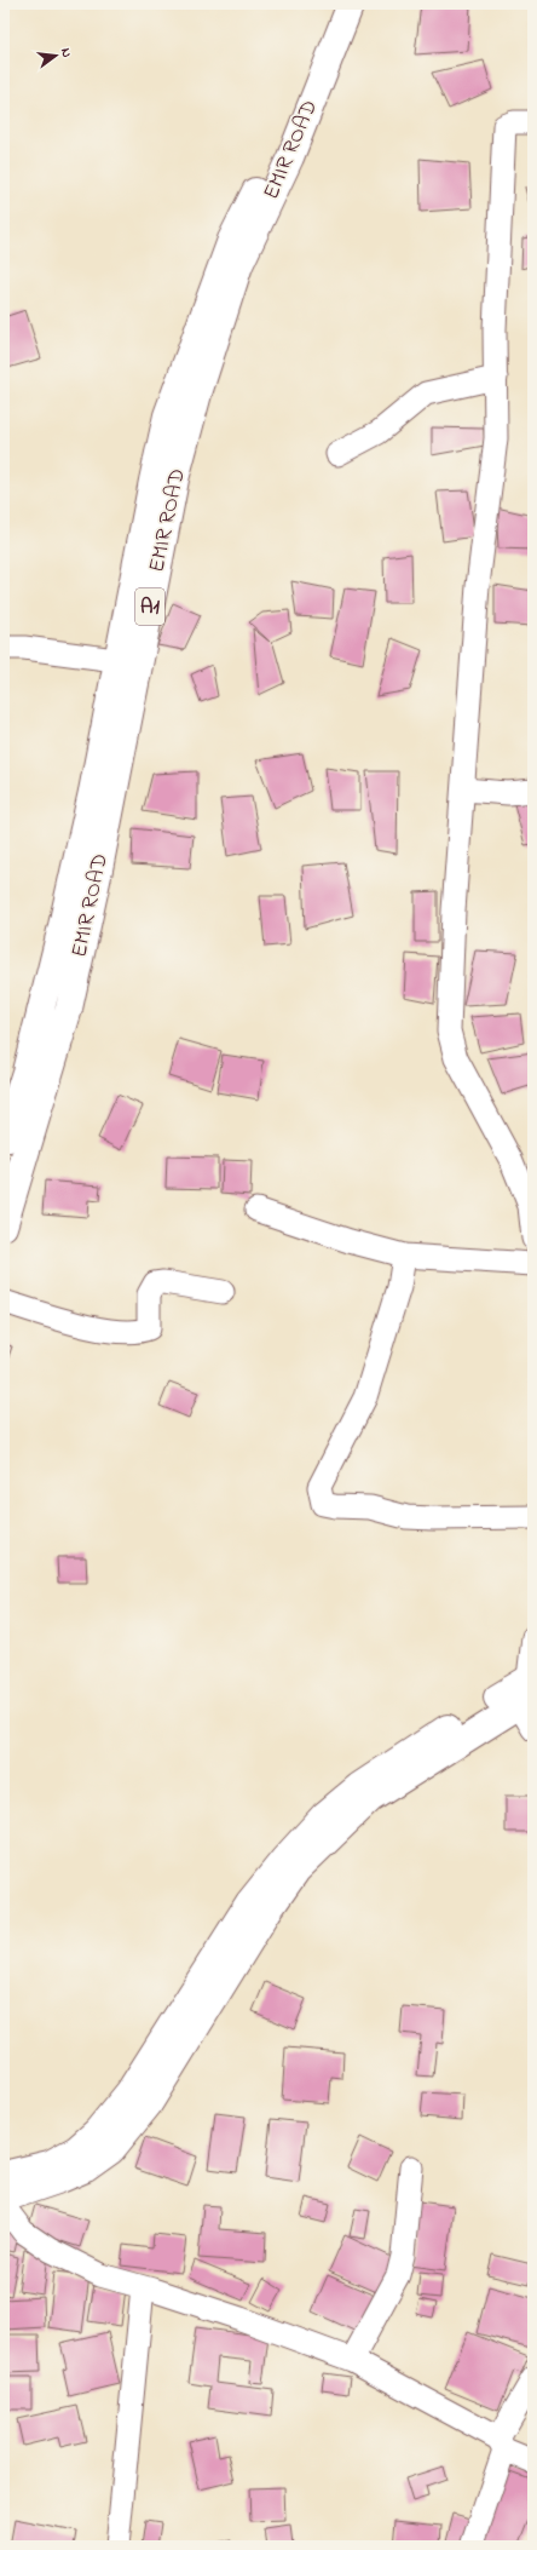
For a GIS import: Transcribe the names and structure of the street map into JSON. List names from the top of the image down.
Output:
{
  "streets": {
    "main road": ["EMIR ROAD", "A1"]
  },
  "north": "right"
}
